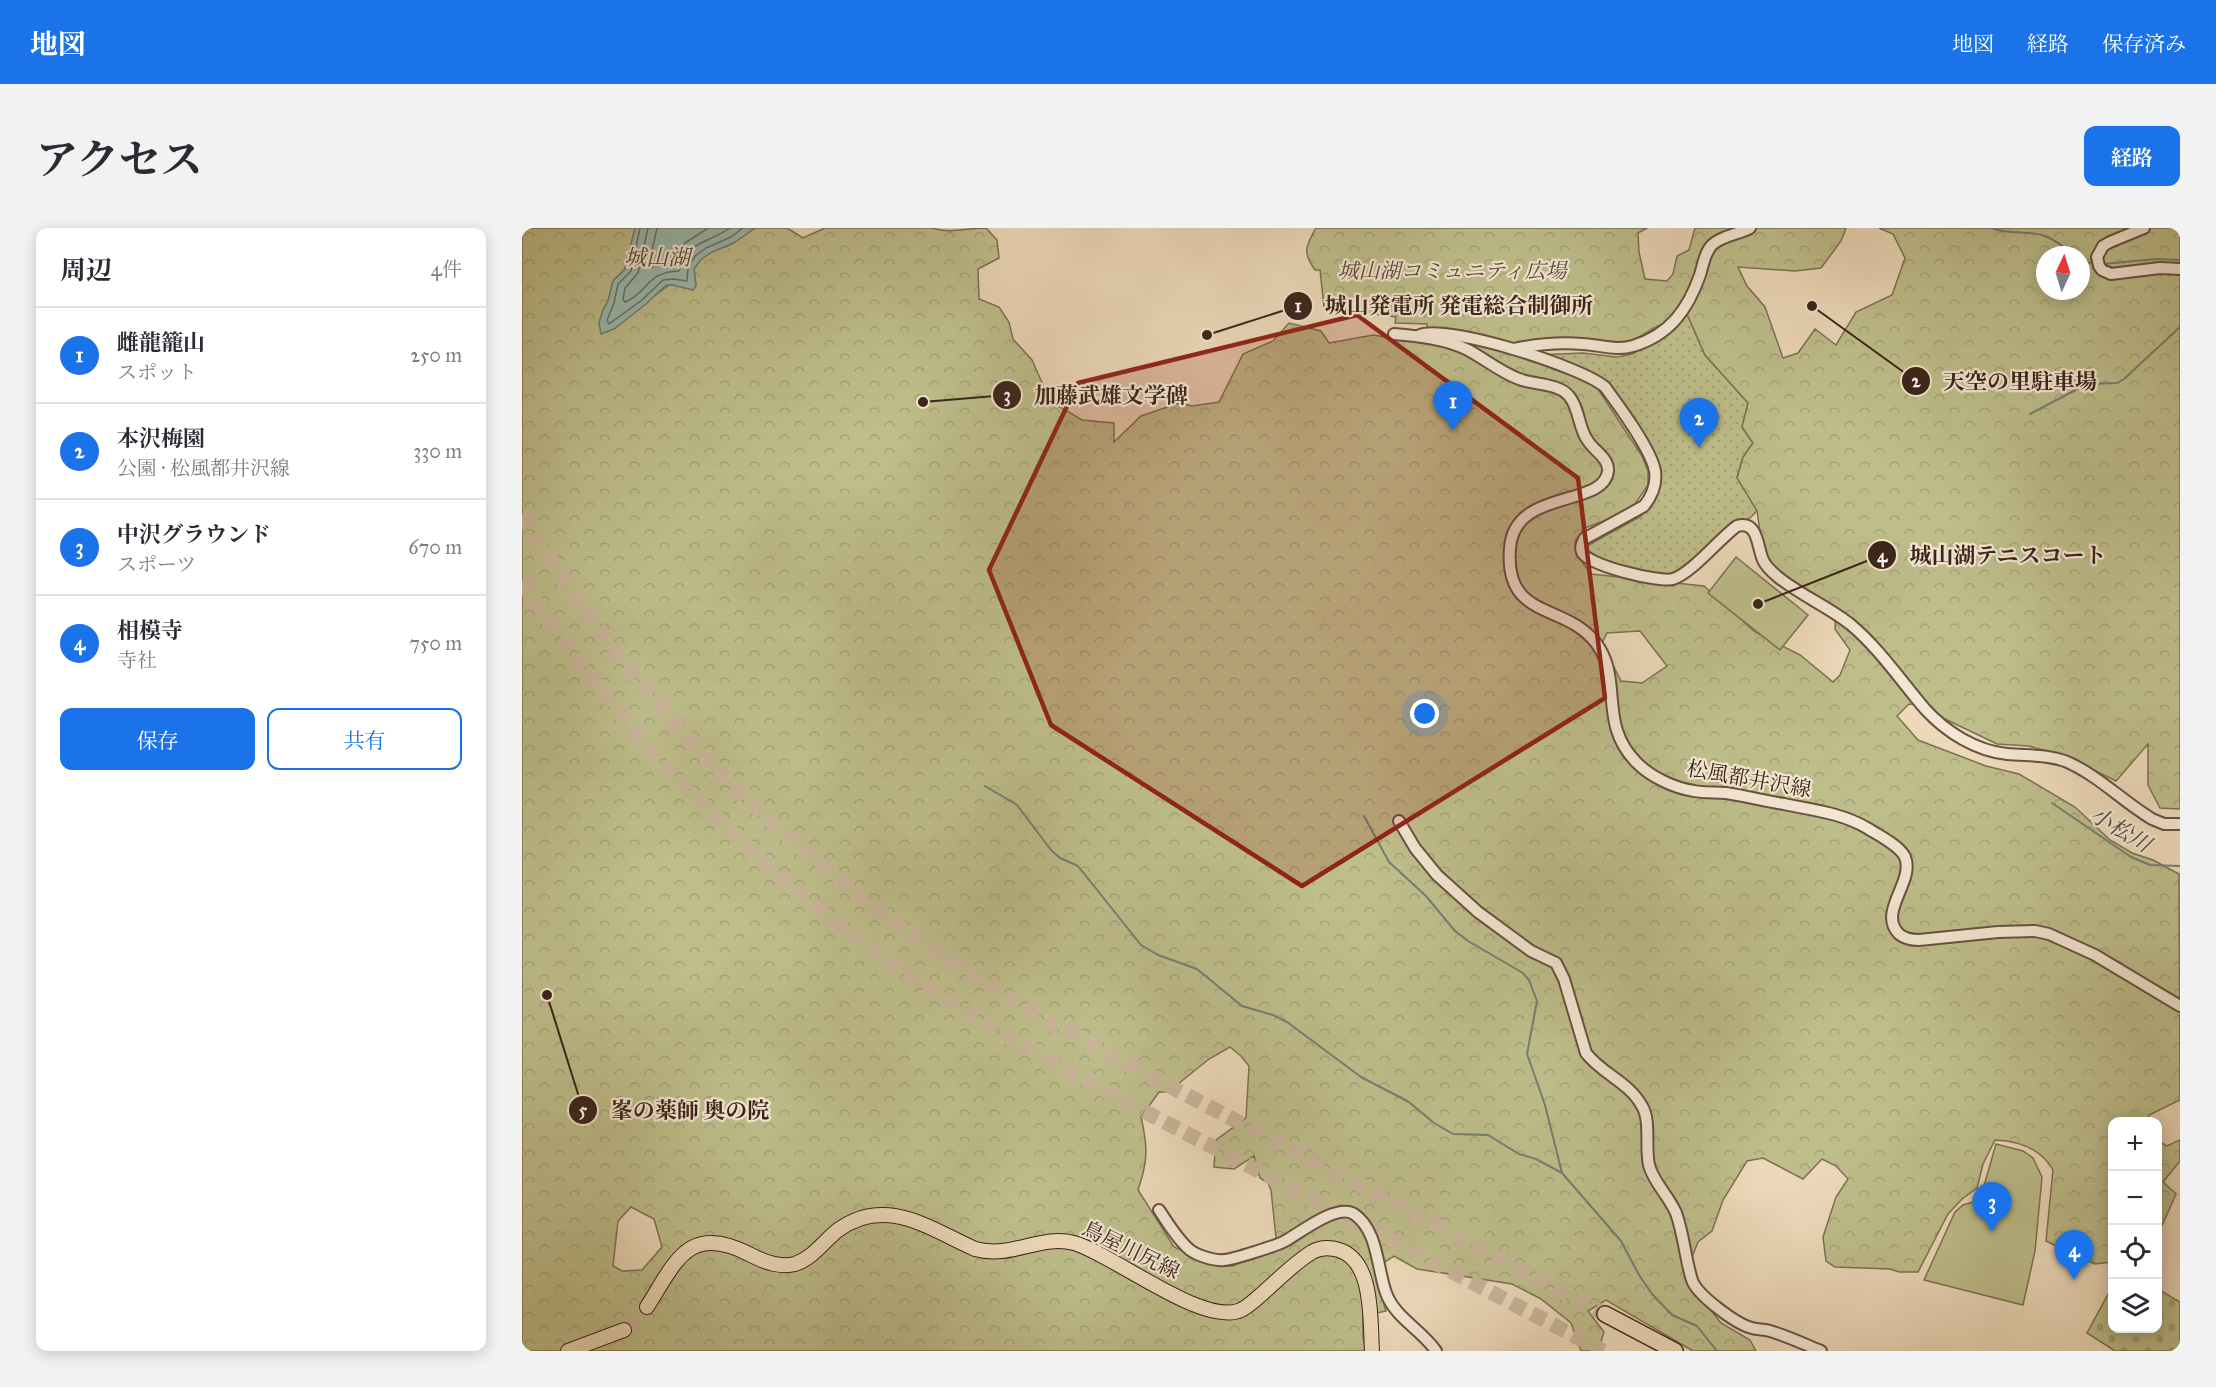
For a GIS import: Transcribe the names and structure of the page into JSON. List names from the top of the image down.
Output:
{
  "streets": {
    "main road": ["鳥屋川尻線"],
    "street": ["松風都井沢線"]
  },
  "water": ["城山湖", "小松川"],
  "parks": ["城山湖コミュニティ広場"],
  "places": [
    "天空の里駐車場",
    "城山発電所 発電総合制御所",
    "加藤武雄文学碑",
    "城山湖テニスコート",
    "峯の薬師 奥の院"
  ],
  "north": "top",
  "page": {
    "header": "地図",
    "nav": ["地図", "経路", "保存済み"],
    "title": "アクセス",
    "buttons": [
      "経路",
      ["保存", "共有"]
    ],
    "heading": ["周辺", "4件"],
    "list": [
      {
        "mark": "1",
        "name": "雌龍籠山",
        "note": "スポット",
        "value": "250 m"
      },
      {
        "mark": "2",
        "name": "本沢梅園",
        "note": "公園 · 松風都井沢線",
        "value": "330 m"
      },
      {
        "mark": "3",
        "name": "中沢グラウンド",
        "note": "スポーツ",
        "value": "670 m"
      },
      {
        "mark": "4",
        "name": "相模寺",
        "note": "寺社",
        "value": "750 m"
      }
    ],
    "pins": [
      "1",
      "2",
      "3",
      "4"
    ],
    "map_buttons": ["+", "−"]
  }
}
